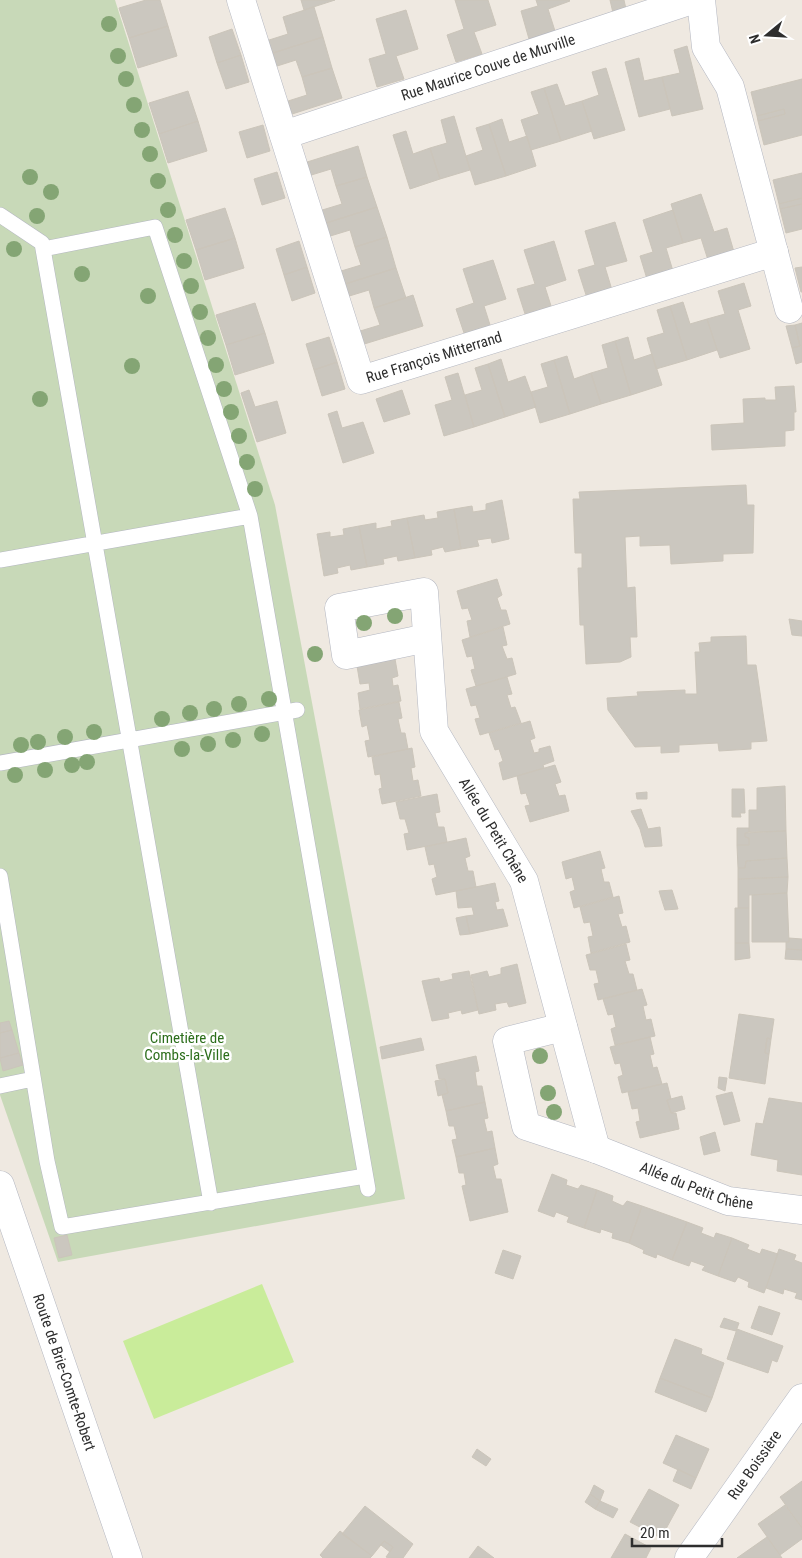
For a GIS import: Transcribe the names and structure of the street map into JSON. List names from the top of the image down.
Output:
{
  "streets": {
    "street": [
      "Rue Maurice Couve de Murville",
      "Rue François Mitterrand",
      "Allée du Petit Chêne",
      "Route de Brie-Comte-Robert",
      "Rue Boissière"
    ]
  },
  "crossings": [
    ["Rue Maurice Couve de Murville", "Rue François Mitterrand"]
  ],
  "parks": ["Cimetière de Combs-la-Ville"],
  "scale_bar": "20 m",
  "north": "left"
}
